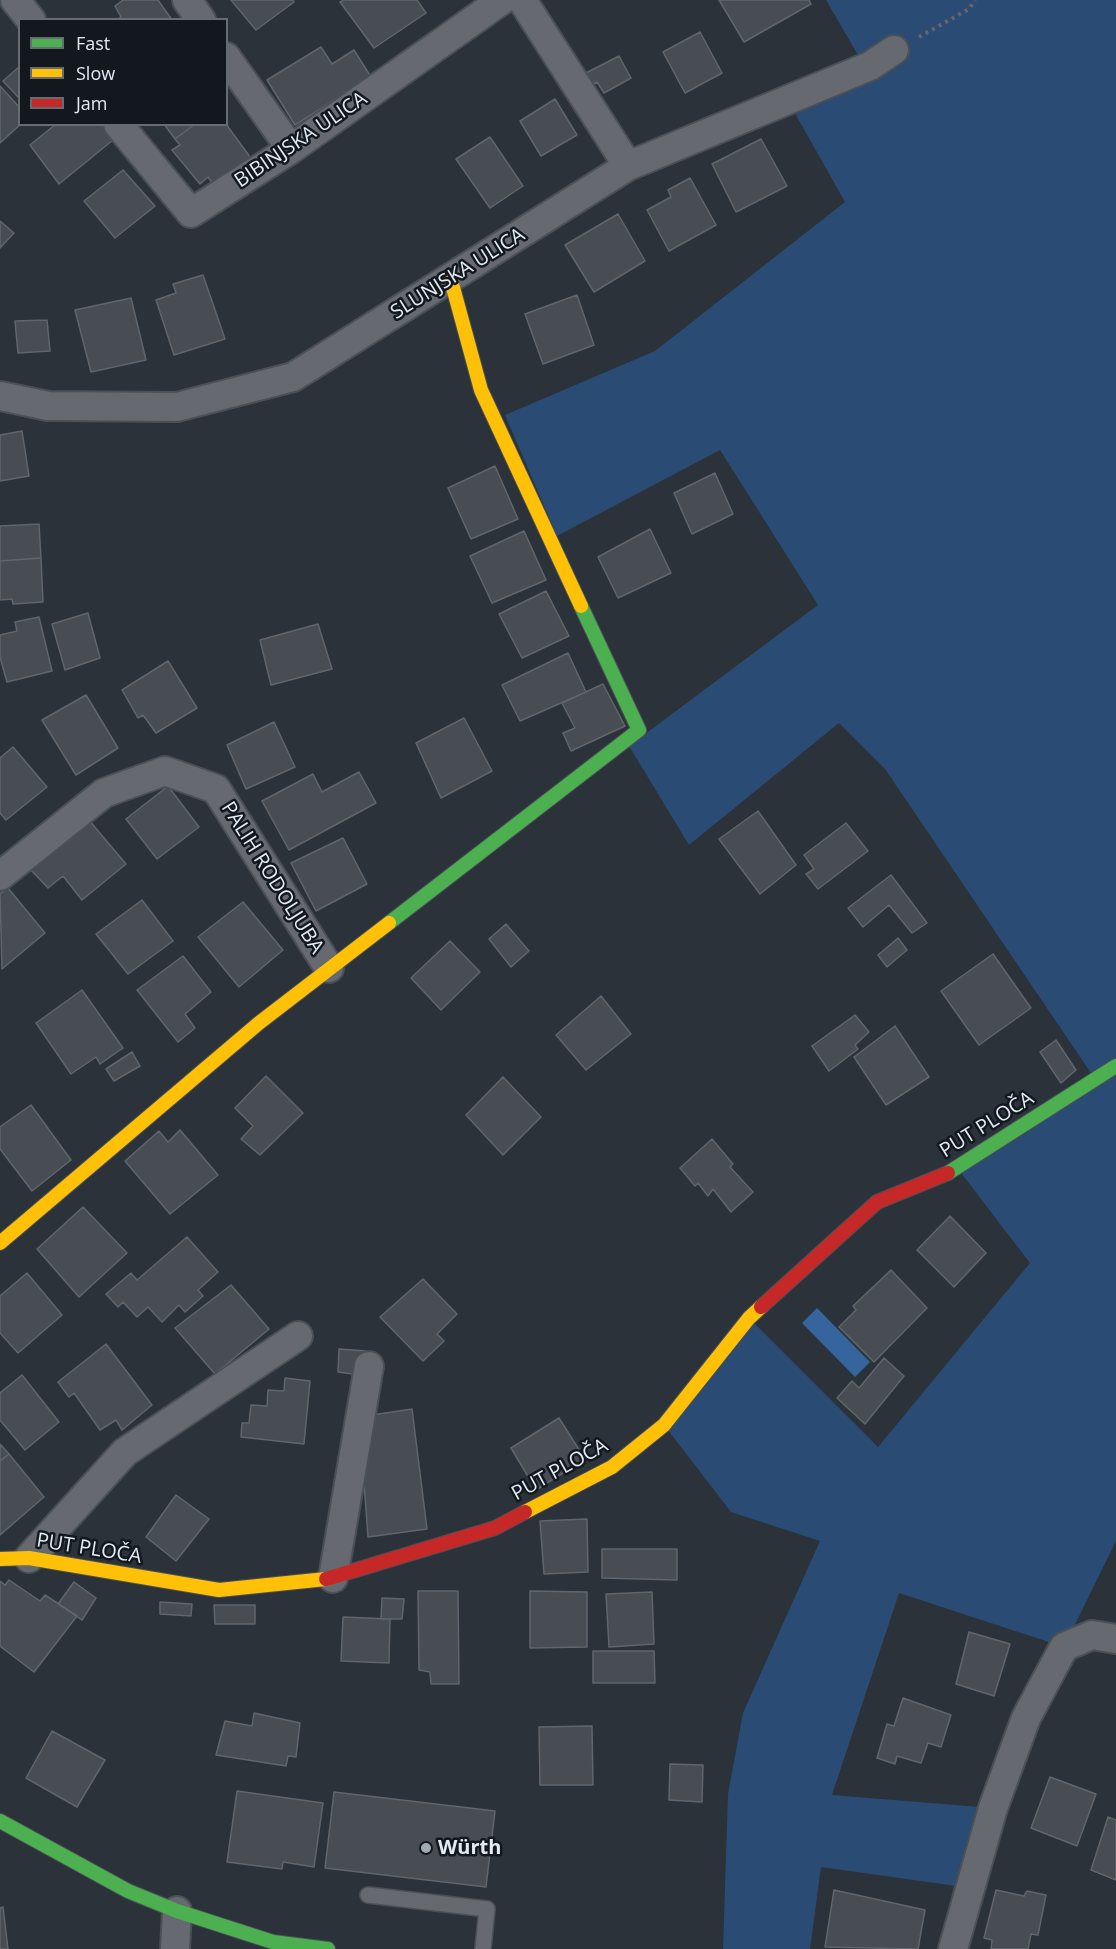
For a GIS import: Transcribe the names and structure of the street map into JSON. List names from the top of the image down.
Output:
{
  "streets": {
    "street": [
      "BIBINJSKA ULICA",
      "SLUNJSKA ULICA",
      "PALIH RODOLJUBA",
      "PUT PLOČA"
    ]
  },
  "places": ["Würth"],
  "legend": ["Fast", "Slow", "Jam"]
}
